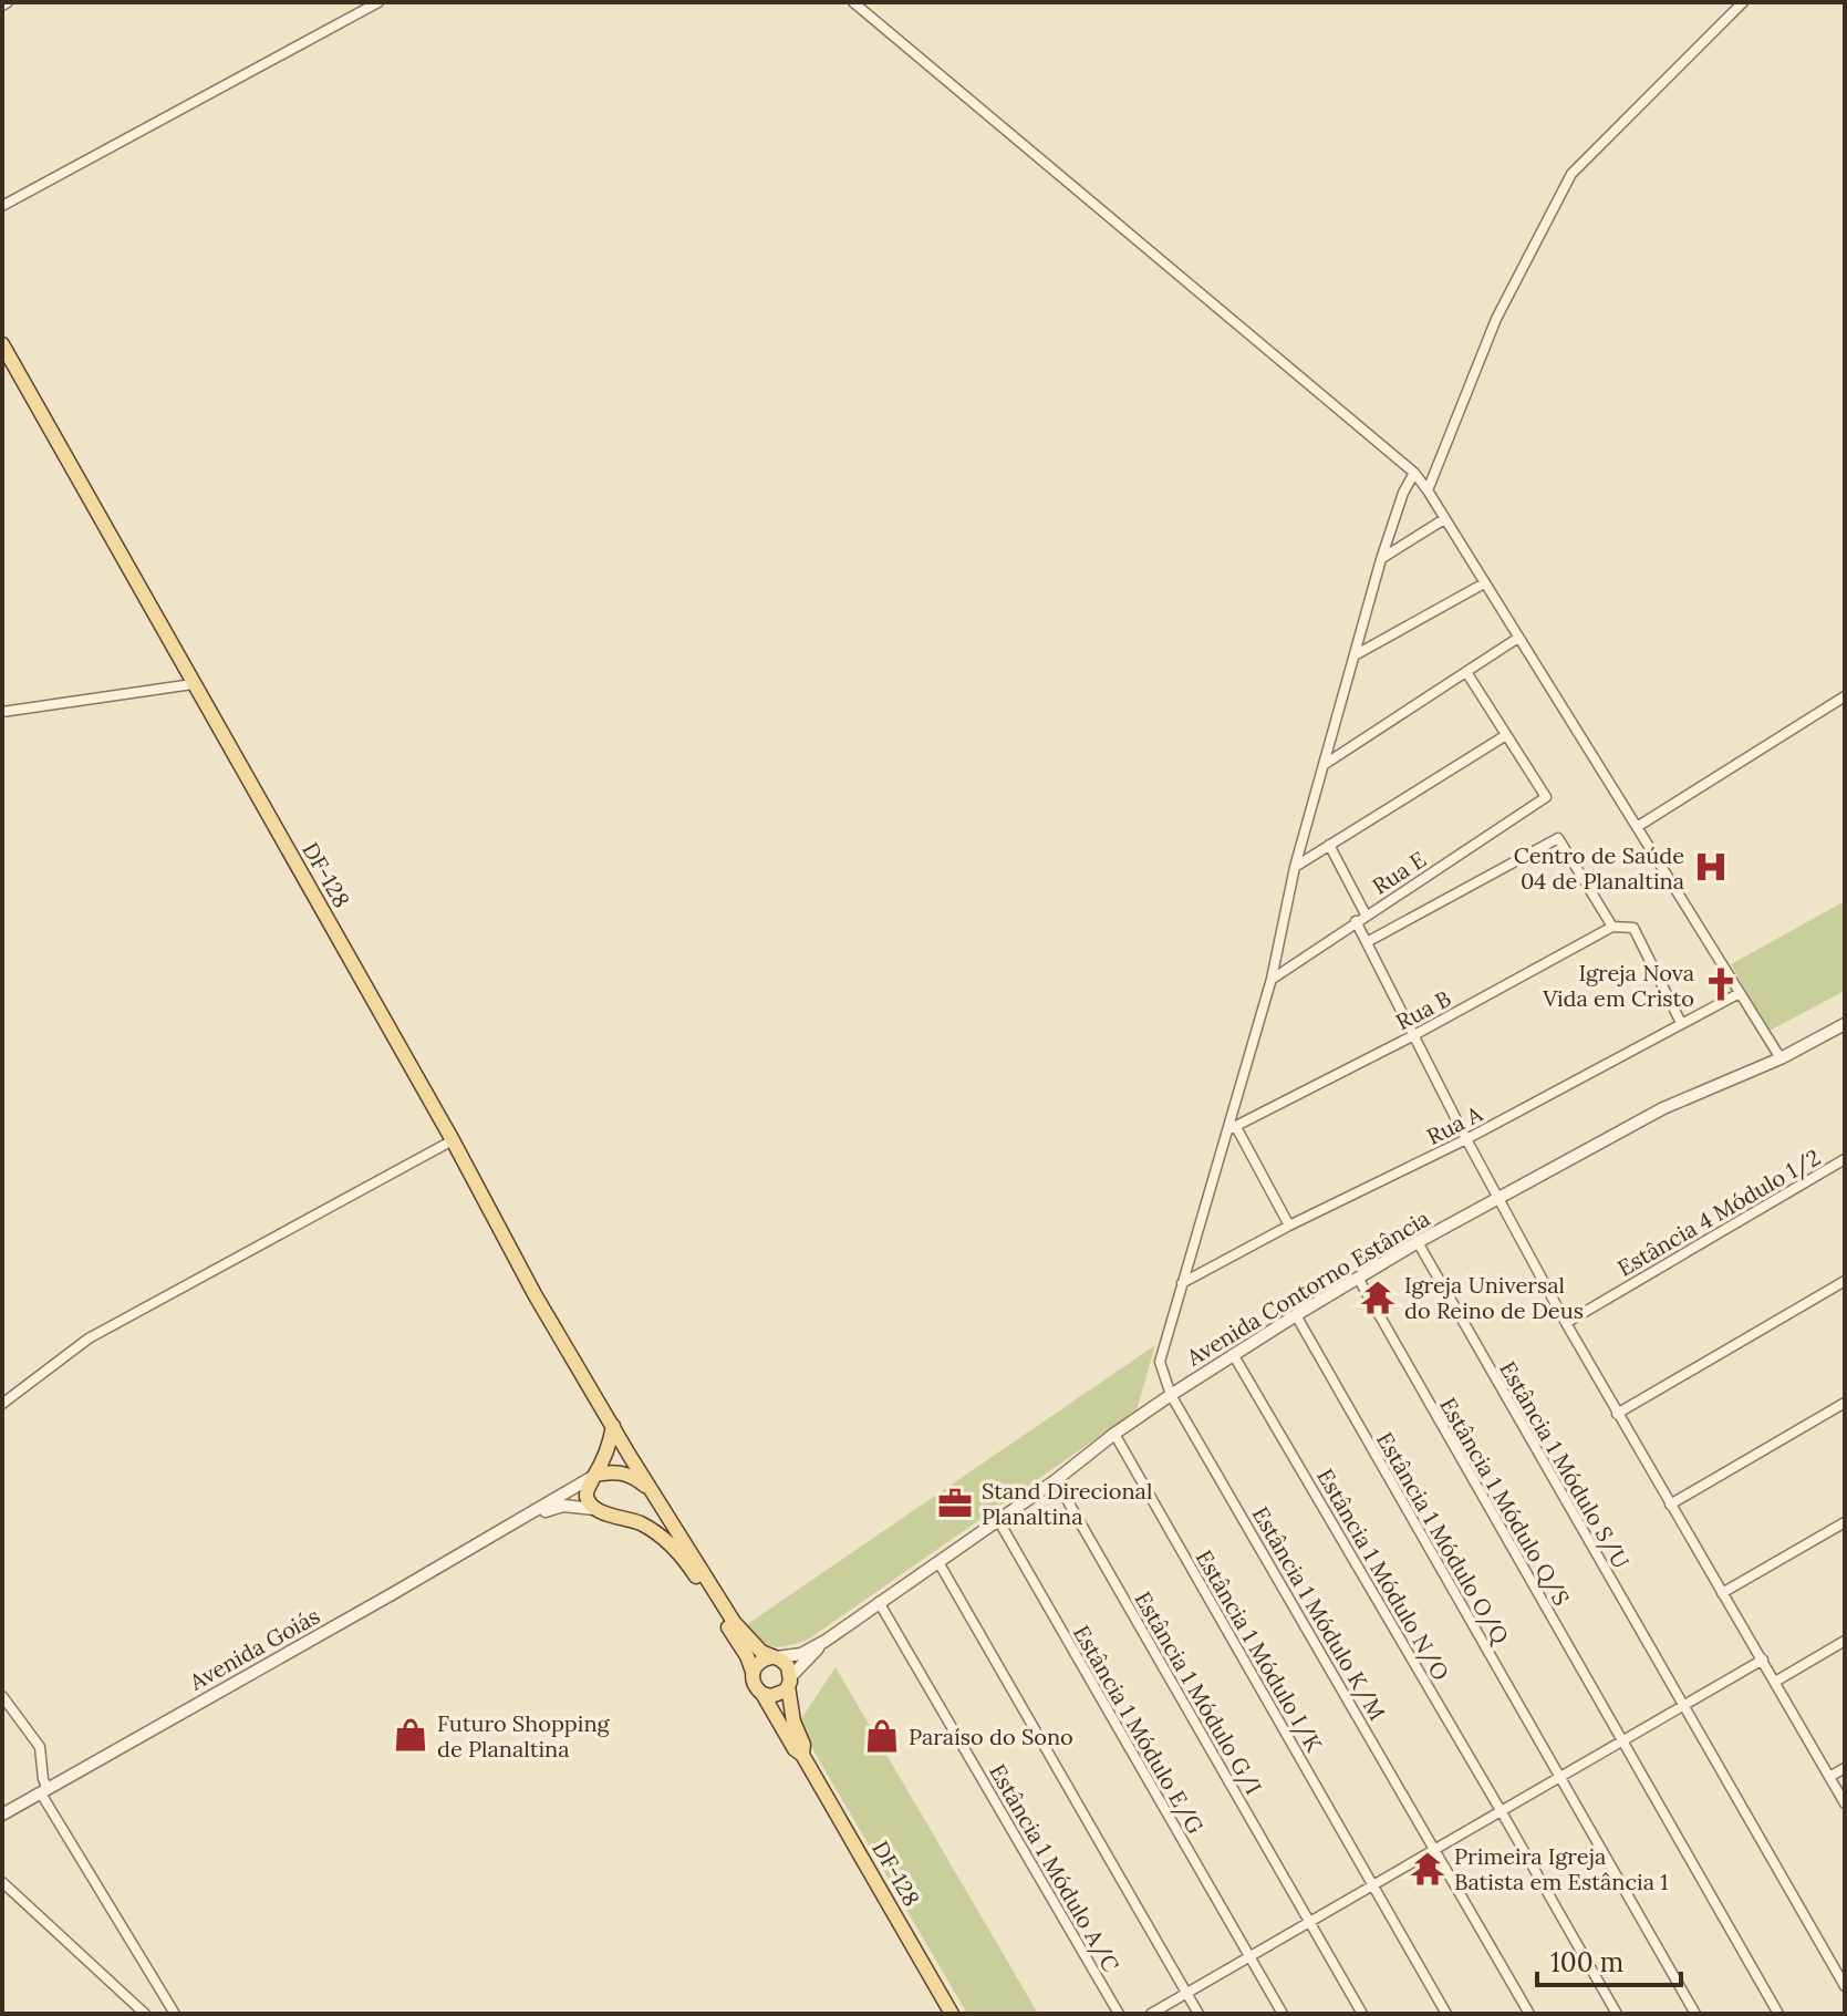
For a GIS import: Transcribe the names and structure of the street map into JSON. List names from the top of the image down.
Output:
{
  "streets": {
    "main road": ["DF-128"],
    "street": [
      "Rua E",
      "Rua B",
      "Rua A",
      "Estância 4 Módulo 1/2",
      "Avenida Contorno Estância",
      "Estância 1 Módulo S/U",
      "Estância 1 Módulo Q/S",
      "Estância 1 Módulo O/Q",
      "Estância 1 Módulo N/O",
      "Estância 1 Módulo K/M",
      "Avenida Goiás",
      "Estância 1 Módulo I/K",
      "Estância 1 Módulo G/I",
      "Estância 1 Módulo E/G",
      "Estância 1 Módulo A/C"
    ]
  },
  "crossings": [
    ["Rua E", "Estância 1 Módulo K/M"],
    ["DF-128", "Avenida Contorno Estância"],
    ["DF-128", "Avenida Goiás"],
    ["Rua B", "Estância 1 Módulo K/M"],
    ["Rua A", "Estância 1 Módulo K/M"],
    ["Avenida Contorno Estância", "Estância 1 Módulo S/U"],
    ["Avenida Contorno Estância", "Estância 1 Módulo Q/S"],
    ["Avenida Contorno Estância", "Estância 1 Módulo O/Q"],
    ["Avenida Contorno Estância", "Estância 1 Módulo N/O"],
    ["Avenida Contorno Estância", "Estância 1 Módulo K/M"],
    ["Avenida Contorno Estância", "Estância 1 Módulo I/K"],
    ["Avenida Contorno Estância", "Estância 1 Módulo G/I"],
    ["Avenida Contorno Estância", "Estância 1 Módulo E/G"],
    ["Avenida Contorno Estância", "Estância 1 Módulo A/C"]
  ],
  "places": {
    "hospital": ["Centro de Saúde 04 de Planaltina"],
    "church": ["Igreja Nova Vida em Cristo"],
    "temple": ["Igreja Universal do Reino de Deus", "Primeira Igreja Batista em Estância 1"],
    "office": ["Stand Direcional Planaltina"],
    "shop": ["Futuro Shopping de Planaltina", "Paraíso do Sono"]
  },
  "scale_bar": "100 m"
}
